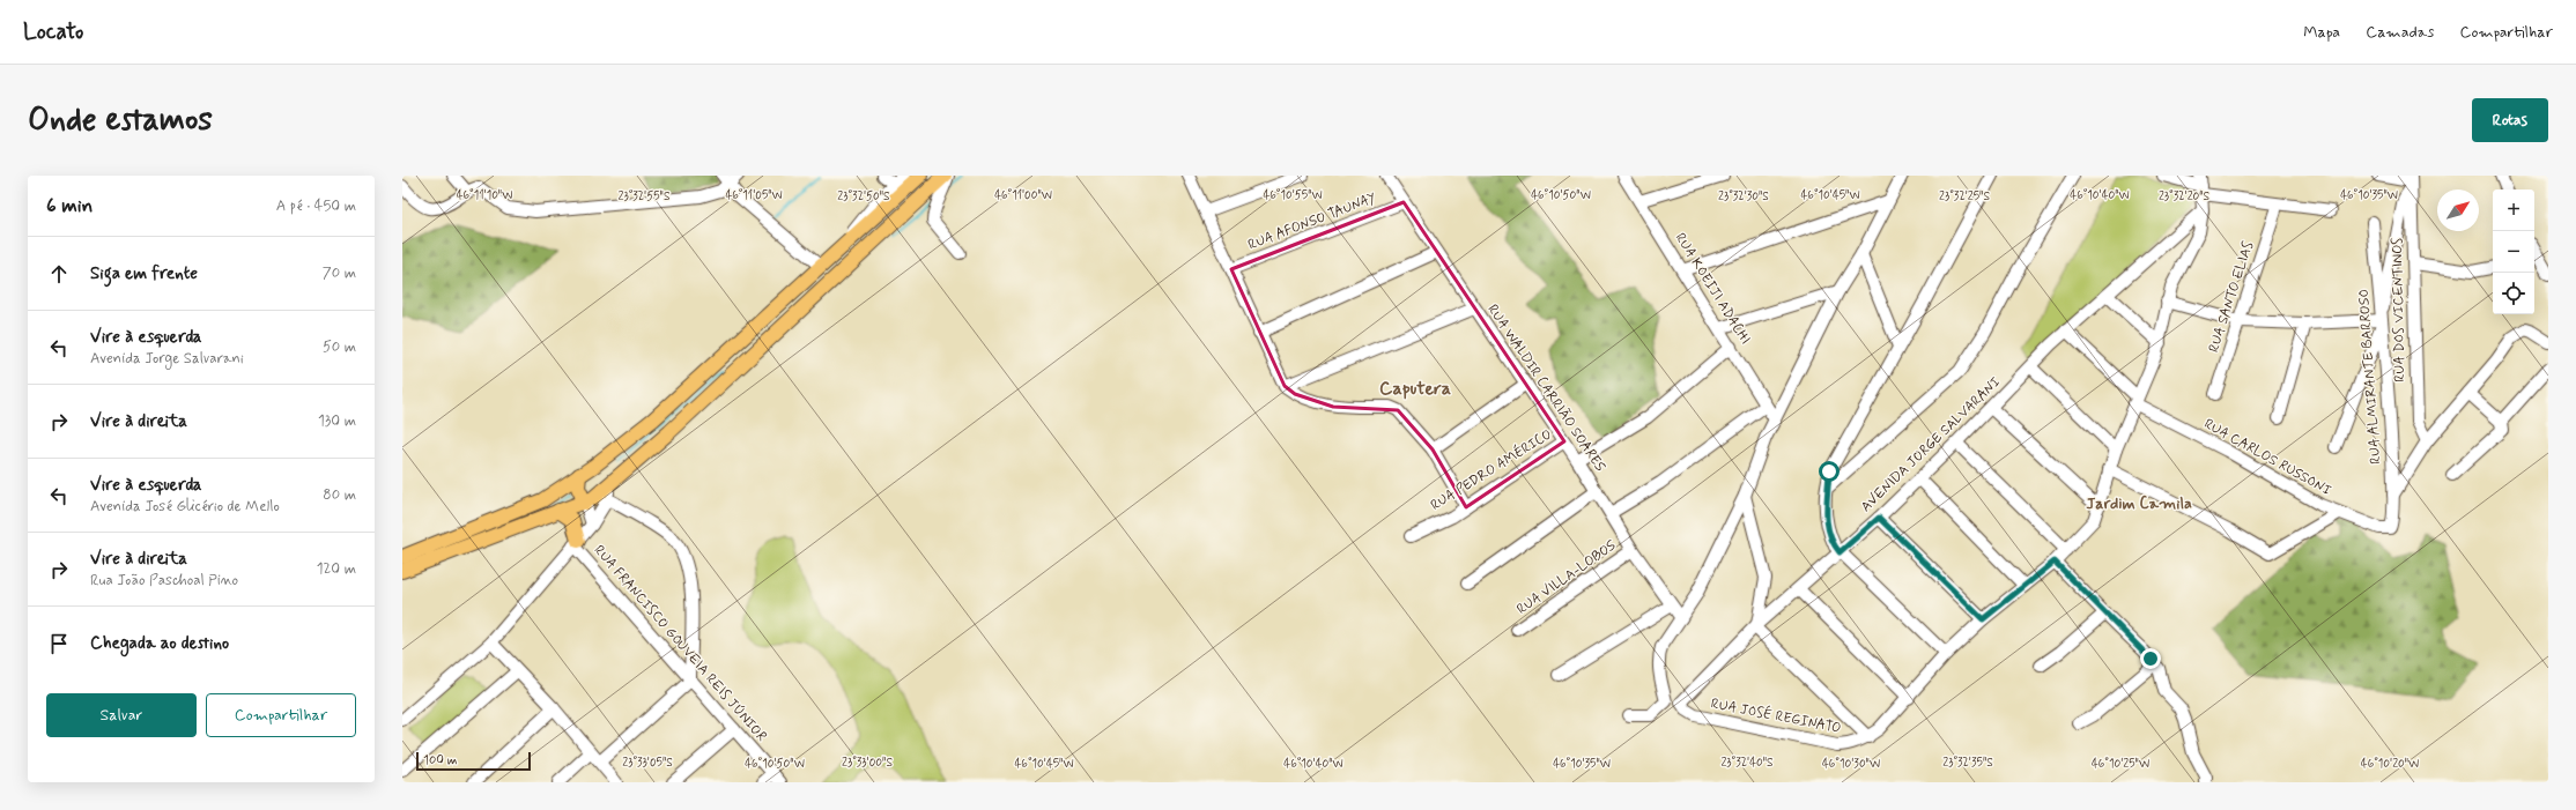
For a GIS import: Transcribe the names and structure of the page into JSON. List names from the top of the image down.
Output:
{
  "streets": {
    "street": [
      "RUA AFONSO TAUNAY",
      "RUA KOEIJI ADACHI",
      "RUA SANTO ELIAS",
      "RUA DOS VICENTINOS",
      "RUA ALMIRANTE BARROSO",
      "RUA WALDIR CARRIÃO SOARES",
      "AVENIDA JORGE SALVARANI",
      "RUA CARLOS RUSSONI",
      "RUA PEDRO AMÉRICO",
      "RUA VILLA-LOBOS",
      "RUA FRANCISCO GOUVEIA REIS JÚNIOR",
      "RUA JOSÉ REGINATO"
    ]
  },
  "crossings": [
    ["RUA AFONSO TAUNAY", "RUA WALDIR CARRIÃO SOARES"],
    ["RUA ALMIRANTE BARROSO", "RUA CARLOS RUSSONI"],
    ["RUA WALDIR CARRIÃO SOARES", "RUA PEDRO AMÉRICO"],
    ["RUA WALDIR CARRIÃO SOARES", "RUA VILLA-LOBOS"],
    ["AVENIDA JORGE SALVARANI", "RUA CARLOS RUSSONI"],
    ["AVENIDA JORGE SALVARANI", "RUA JOSÉ REGINATO"],
    ["RUA CARLOS RUSSONI", "RUA JOSÉ REGINATO"]
  ],
  "districts": ["Caputera", "Jardim Camila"],
  "scale_bar": "100 m",
  "north": "top right",
  "page": {
    "header": "Locato",
    "nav": ["Mapa", "Camadas", "Compartilhar"],
    "buttons": [
      "Rotas",
      ["Salvar", "Compartilhar"]
    ],
    "title": "Onde estamos",
    "heading": ["6 min", "A pé · 450 m"],
    "map_buttons": ["+", "−"],
    "list": [
      ["Siga em frente", "70 m"],
      ["Vire à esquerda", "Avenida Jorge Salvarani", "50 m"],
      ["Vire à direita", "130 m"],
      ["Vire à esquerda", "Avenida José Glicério de Mello", "80 m"],
      ["Vire à direita", "Rua João Paschoal Pino", "120 m"],
      "Chegada ao destino"
    ],
    "scale": "100 m"
  },
  "coordinates": [
    "46°11'10\"W",
    "46°11'00\"W",
    "46°10'55\"W",
    "46°10'50\"W",
    "46°10'35\"W",
    "46°11'05\"W",
    "46°10'45\"W",
    "46°10'40\"W",
    "23°32'55\"S",
    "23°32'50\"S",
    "23°32'30\"S",
    "23°32'25\"S",
    "23°32'20\"S",
    "23°33'05\"S",
    "23°33'00\"S",
    "23°32'40\"S",
    "23°32'35\"S",
    "46°10'30\"W",
    "46°10'25\"W",
    "46°10'20\"W"
  ]
}
